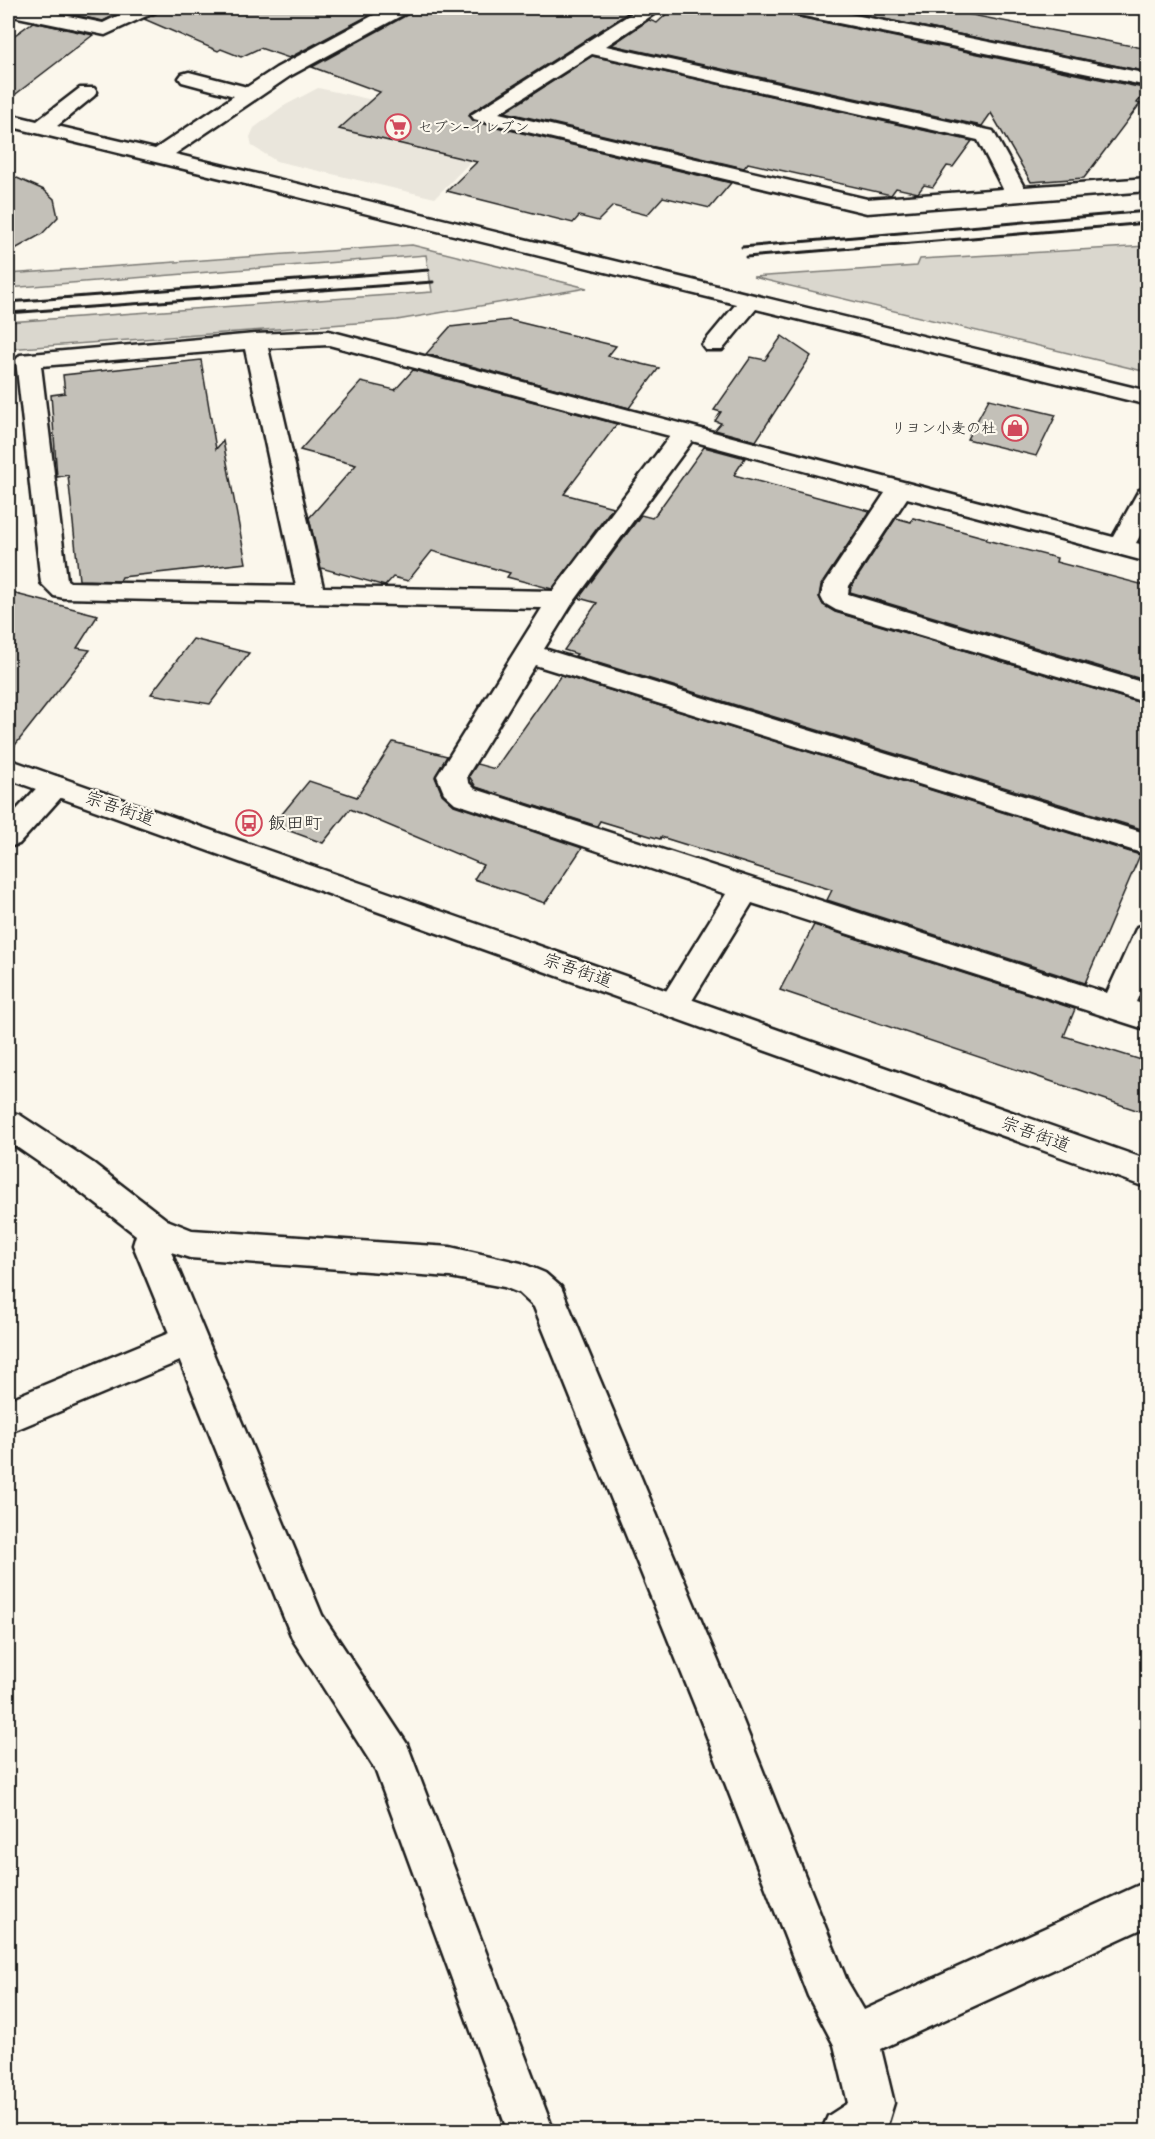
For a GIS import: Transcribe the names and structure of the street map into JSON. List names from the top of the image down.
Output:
{
  "streets": {
    "main road": ["宗吾街道"]
  },
  "places": {
    "supermarket": ["セブン-イレブン"],
    "shop": ["リヨン小麦の杜"],
    "bus stop": ["飯田町"]
  }
}
